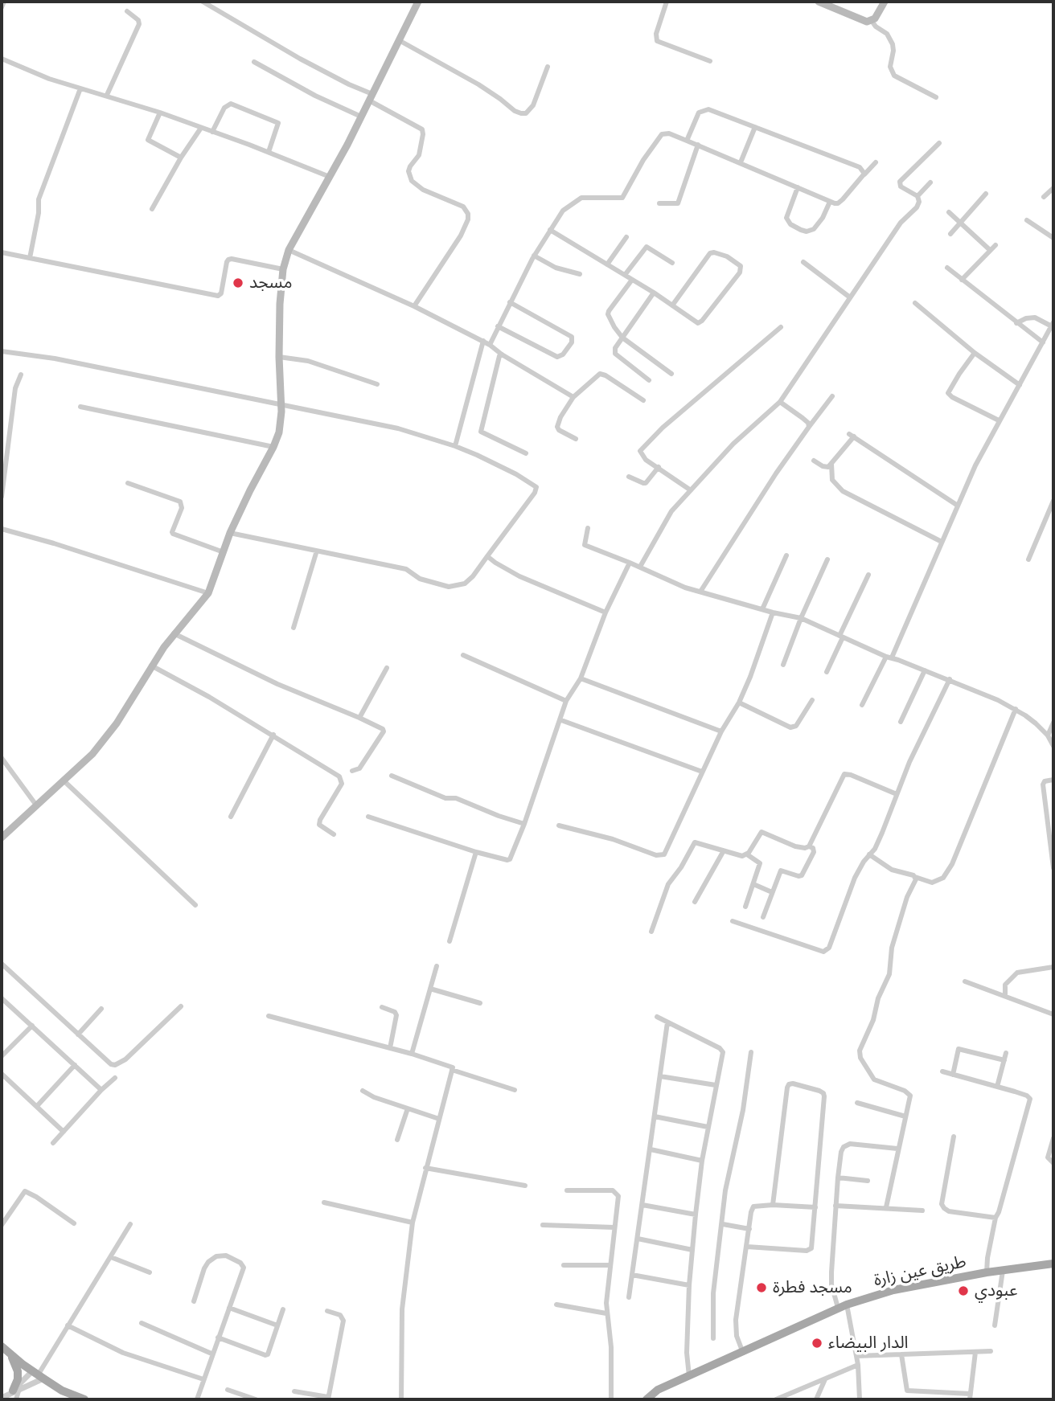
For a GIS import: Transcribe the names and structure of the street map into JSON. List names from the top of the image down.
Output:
{
  "streets": {
    "main road": ["طريق عين زارة"]
  },
  "places": [
    "مسجد",
    "مسجد فطرة",
    "عبودي",
    "الدار البيضاء"
  ]
}
